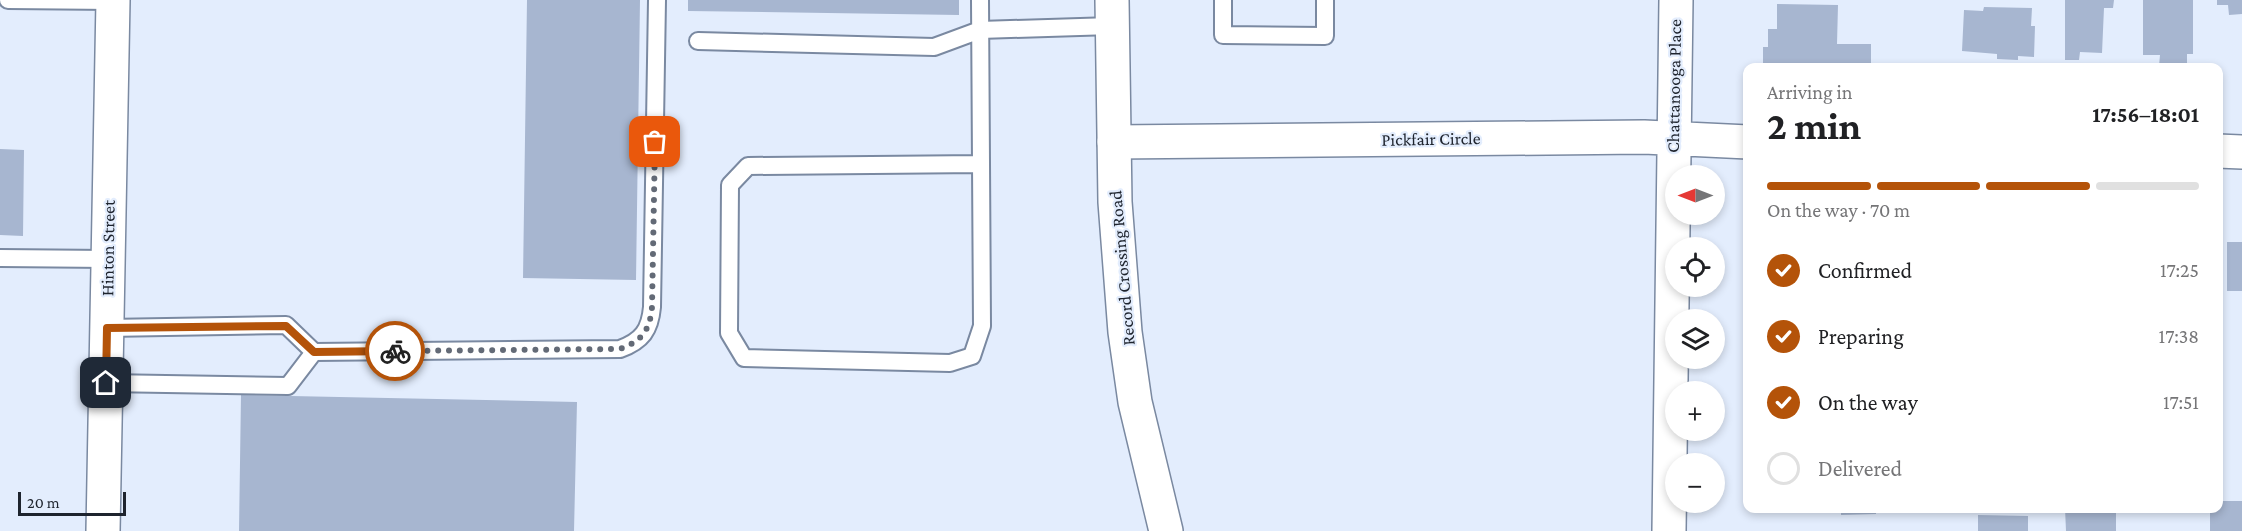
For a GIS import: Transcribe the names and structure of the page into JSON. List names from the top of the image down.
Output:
{
  "streets": {
    "street": [
      "Chattanooga Place",
      "Pickfair Circle",
      "Hinton Street",
      "Record Crossing Road"
    ]
  },
  "crossings": [
    ["Chattanooga Place", "Pickfair Circle"],
    ["Pickfair Circle", "Record Crossing Road"]
  ],
  "scale_bar": "20 m",
  "north": "left",
  "page": {
    "heading": ["2 min", "Arriving in", "17:56–18:01"],
    "map_buttons": ["+", "−"],
    "bar": "On the way · 70 m",
    "list": [
      ["Confirmed", "17:25"],
      ["Preparing", "17:38"],
      ["On the way", "17:51"],
      "Delivered"
    ],
    "scale": "20 m"
  }
}
